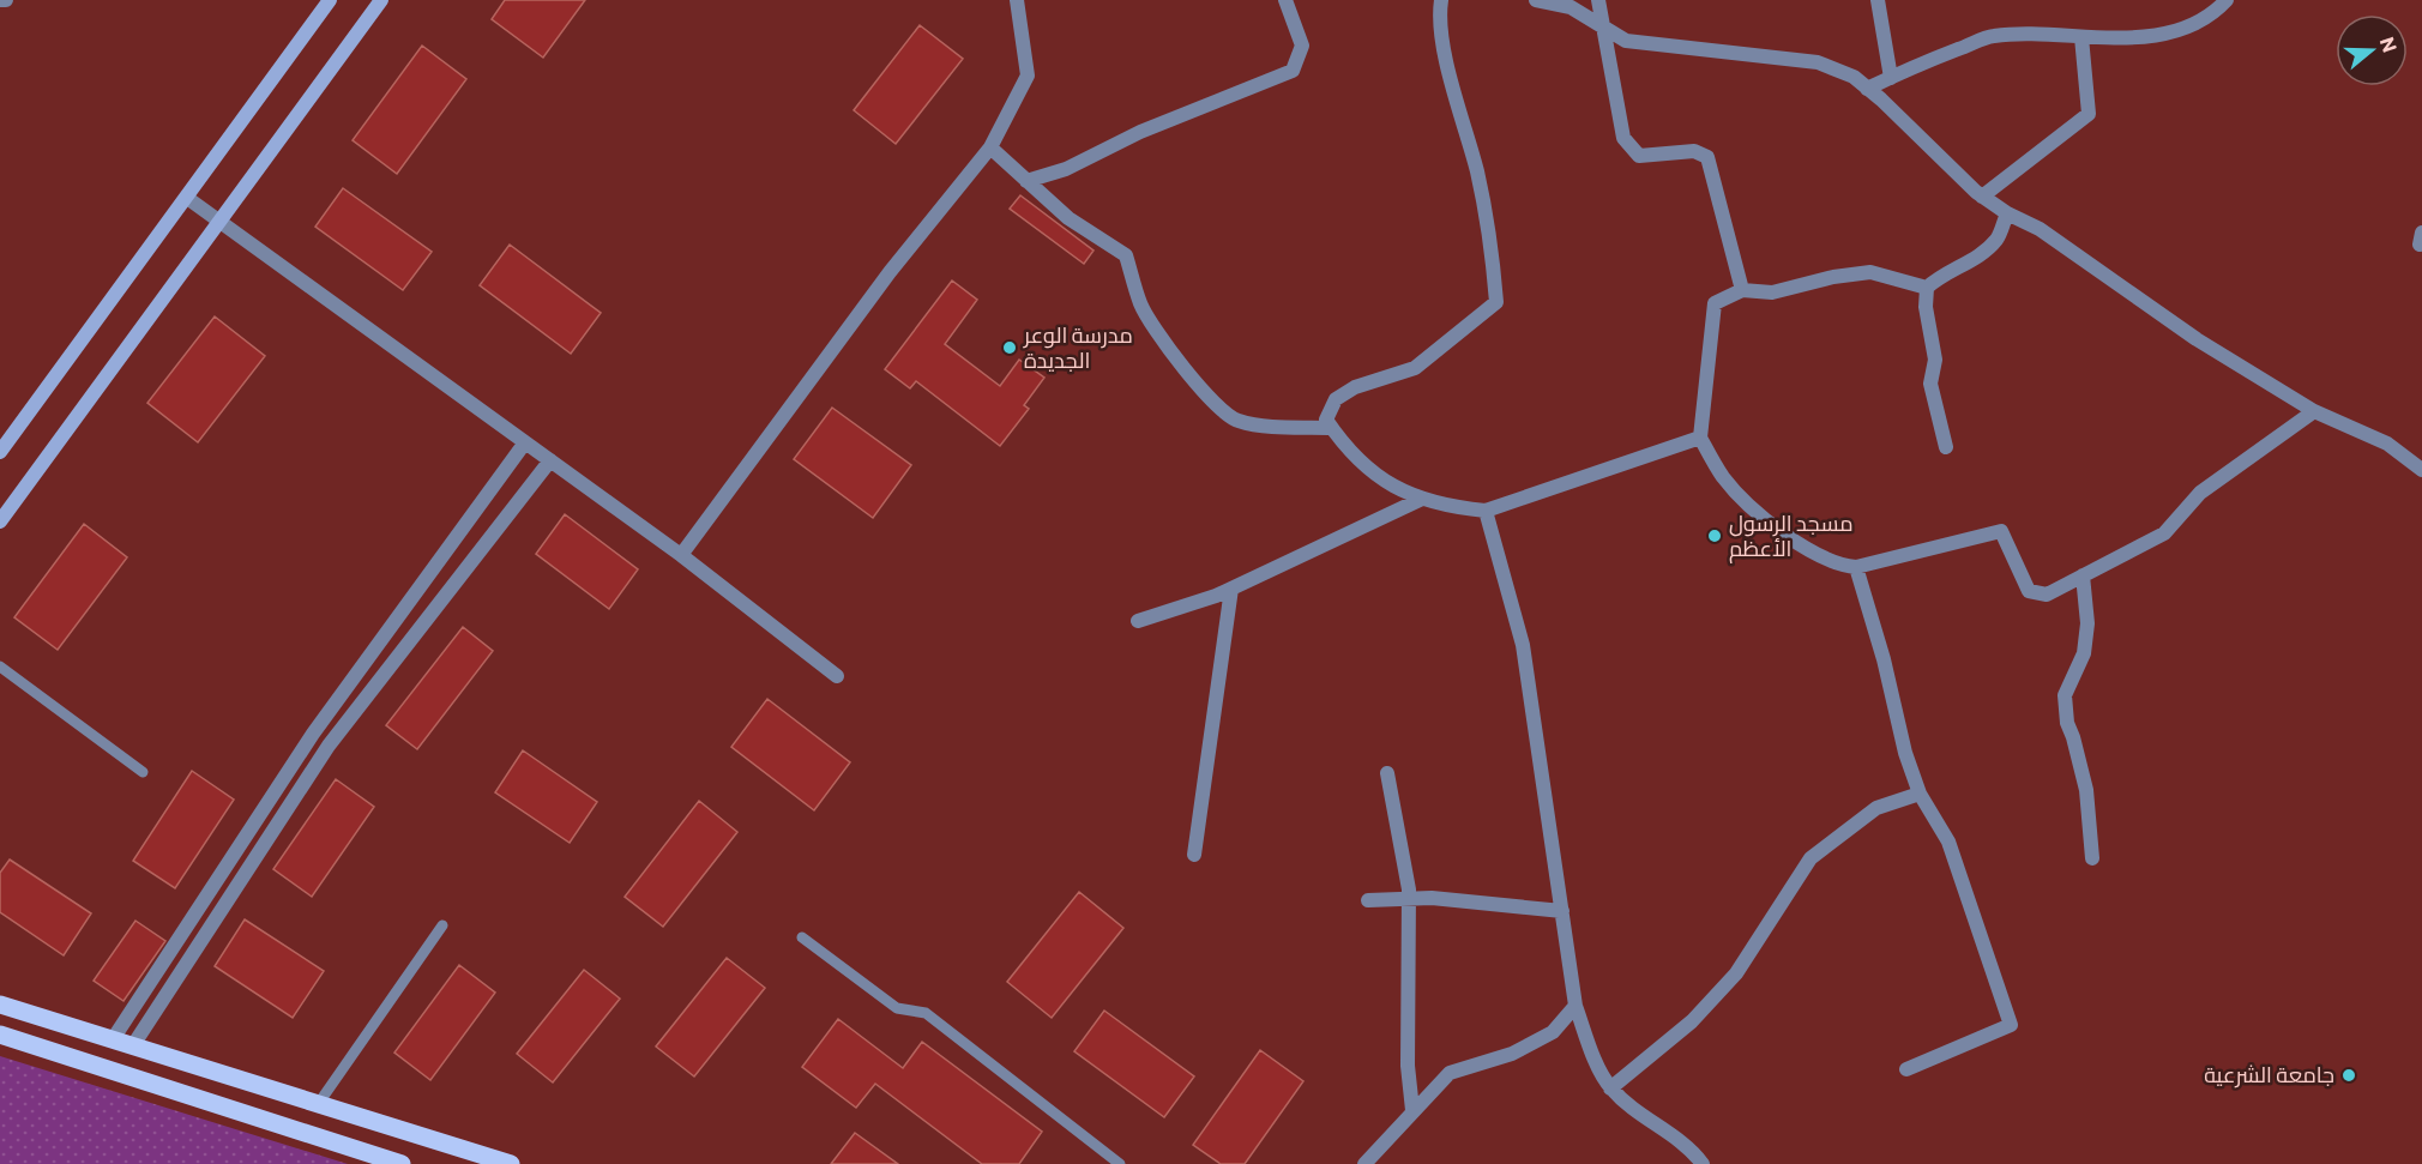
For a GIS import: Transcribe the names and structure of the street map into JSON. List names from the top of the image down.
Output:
{
  "places": ["مدرسة الوعر الجديدة", "مسجد الرسول الأعظم", "جامعة الشرعية"],
  "north": "right"
}
